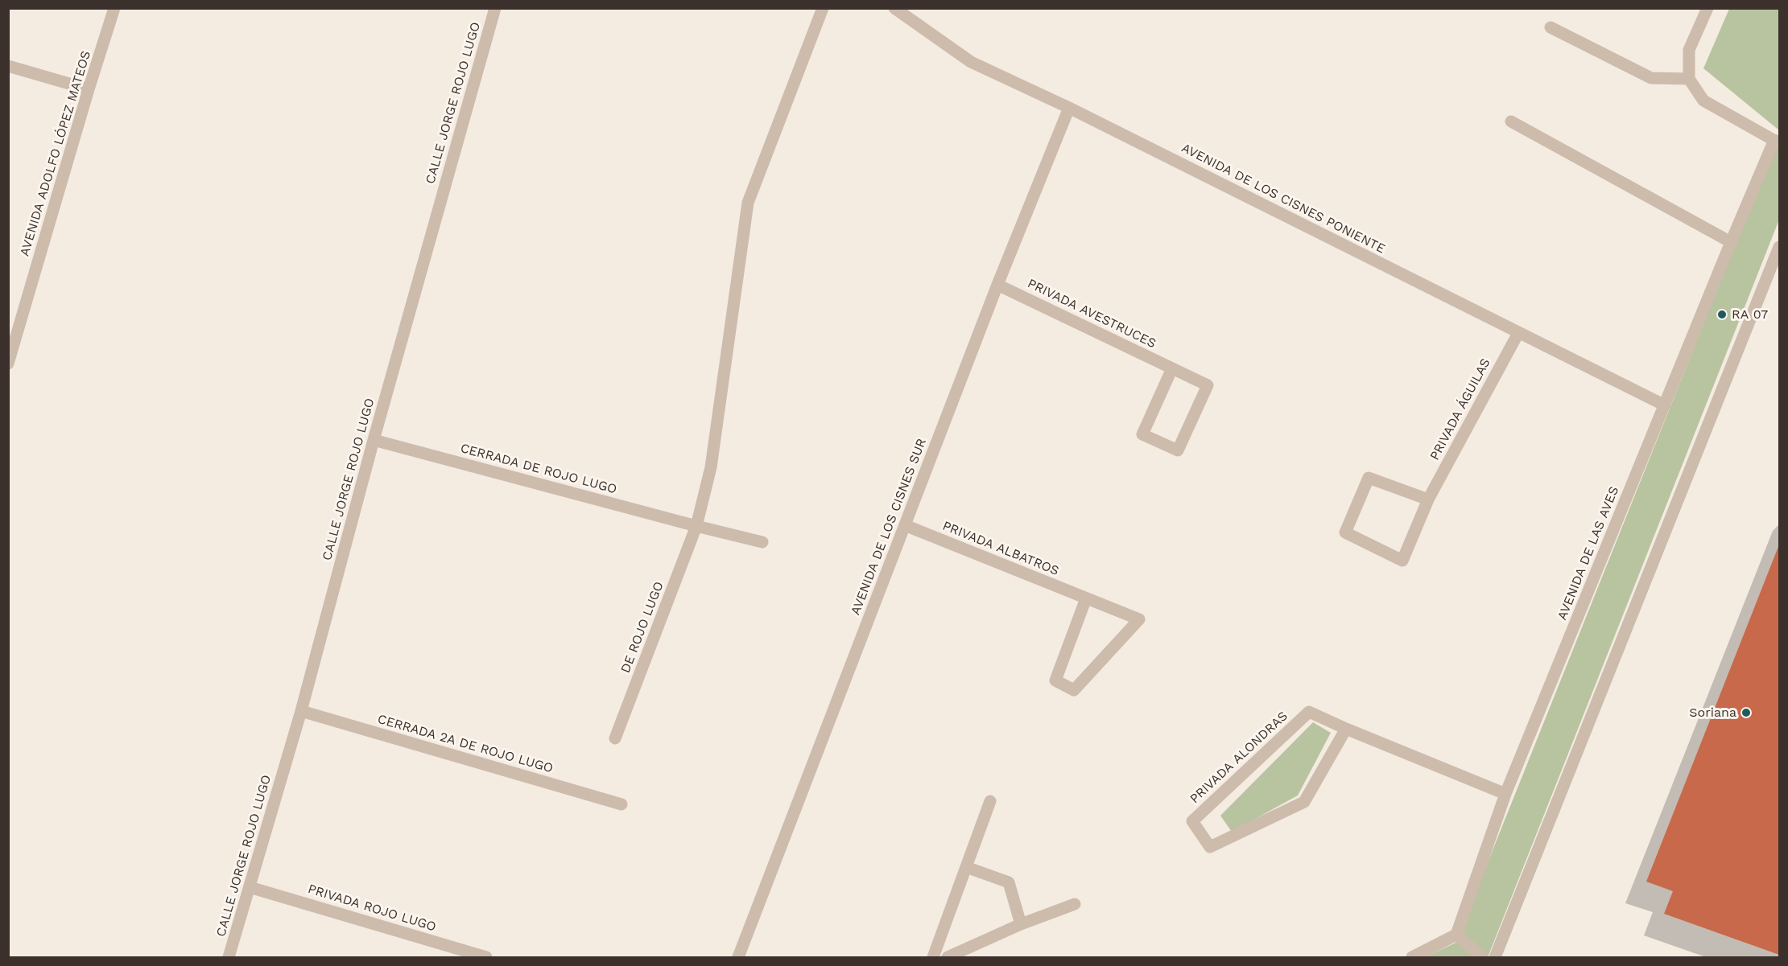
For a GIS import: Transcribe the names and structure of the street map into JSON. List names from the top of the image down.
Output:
{
  "streets": {
    "street": [
      "CALLE JORGE ROJO LUGO",
      "AVENIDA ADOLFO LÓPEZ MATEOS",
      "AVENIDA DE LOS CISNES PONIENTE",
      "PRIVADA AVESTRUCES",
      "PRIVADA ÁGUILAS",
      "CERRADA DE ROJO LUGO",
      "AVENIDA DE LOS CISNES SUR",
      "PRIVADA ALBATROS",
      "AVENIDA DE LAS AVES",
      "DE ROJO LUGO",
      "CERRADA 2A DE ROJO LUGO",
      "PRIVADA ALONDRAS",
      "PRIVADA ROJO LUGO"
    ]
  },
  "crossings": [
    ["CALLE JORGE ROJO LUGO", "CERRADA DE ROJO LUGO"],
    ["CALLE JORGE ROJO LUGO", "CERRADA 2A DE ROJO LUGO"],
    ["CALLE JORGE ROJO LUGO", "PRIVADA ROJO LUGO"],
    ["AVENIDA DE LOS CISNES PONIENTE", "PRIVADA ÁGUILAS"],
    ["AVENIDA DE LOS CISNES PONIENTE", "AVENIDA DE LOS CISNES SUR"],
    ["AVENIDA DE LOS CISNES PONIENTE", "AVENIDA DE LAS AVES"],
    ["PRIVADA AVESTRUCES", "AVENIDA DE LOS CISNES SUR"],
    ["CERRADA DE ROJO LUGO", "DE ROJO LUGO"],
    ["AVENIDA DE LOS CISNES SUR", "PRIVADA ALBATROS"],
    ["AVENIDA DE LAS AVES", "PRIVADA ALONDRAS"]
  ],
  "places": ["RA 07", "Soriana"]
}
